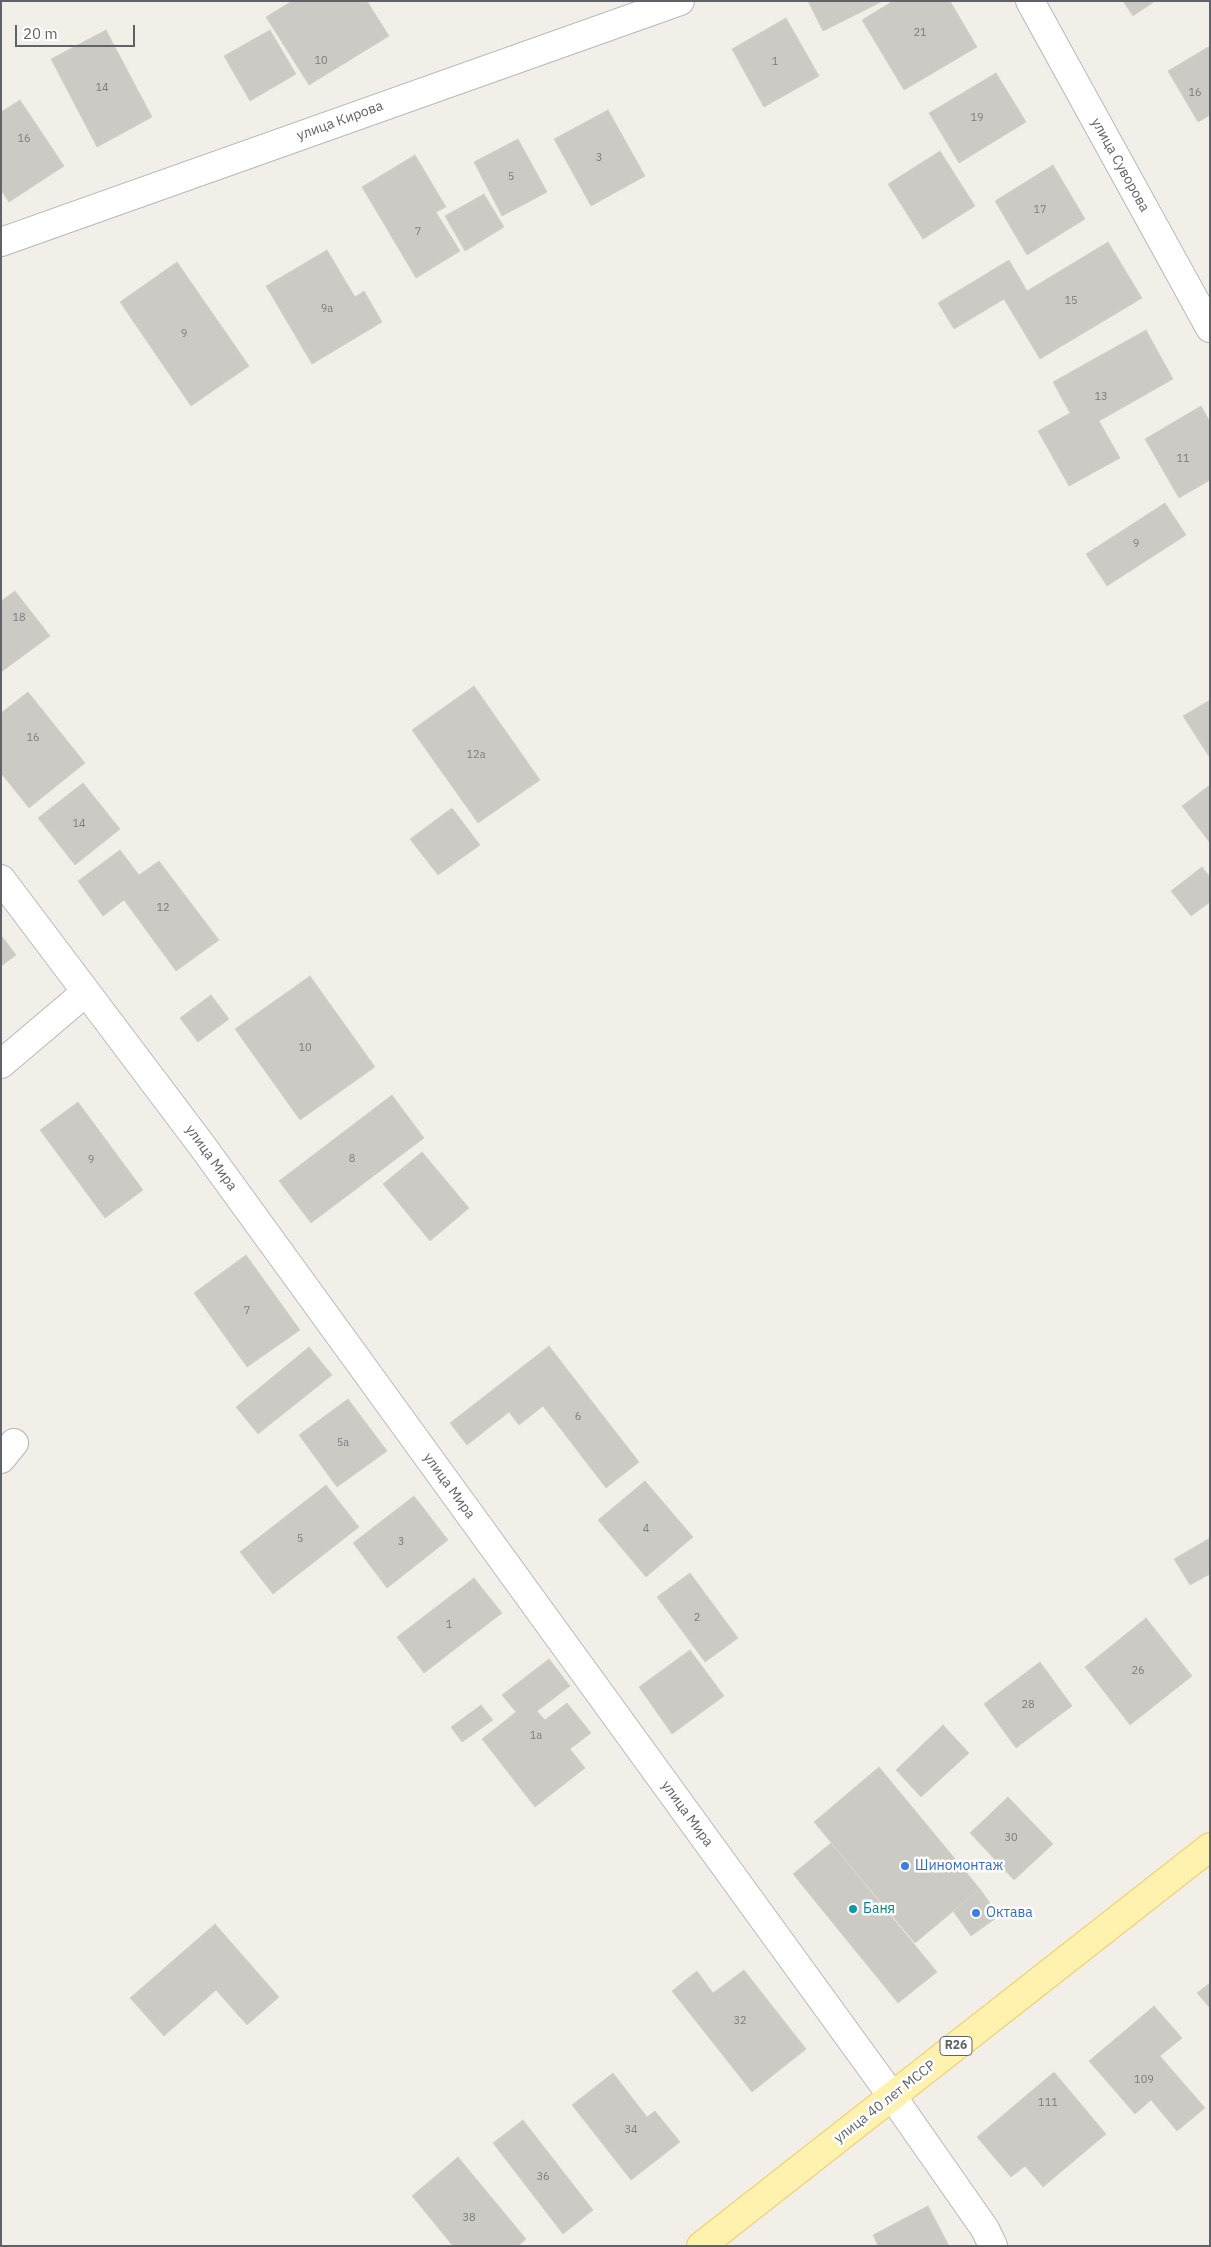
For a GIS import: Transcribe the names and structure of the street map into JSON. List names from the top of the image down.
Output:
{
  "streets": {
    "main road": ["R26", "улица 40 лет МССР"],
    "street": ["улица Кирова", "улица Суворова", "улица Мира"]
  },
  "crossings": [
    ["улица Мира", "улица 40 лет МССР"]
  ],
  "places": ["Шиномонтаж", "Баня", "Октава"],
  "house_numbers": [
    "21",
    "10",
    "1",
    "14",
    "16",
    "19",
    "16",
    "3",
    "5",
    "17",
    "7",
    "15",
    "9а",
    "9",
    "13",
    "11",
    "9",
    "18",
    "16",
    "12а",
    "14",
    "12",
    "10",
    "8",
    "9",
    "7",
    "6",
    "5а",
    "4",
    "5",
    "3",
    "2",
    "1",
    "26",
    "28",
    "1а",
    "30",
    "32",
    "109",
    "111",
    "34",
    "36",
    "38"
  ],
  "scale_bar": "20 m"
}
